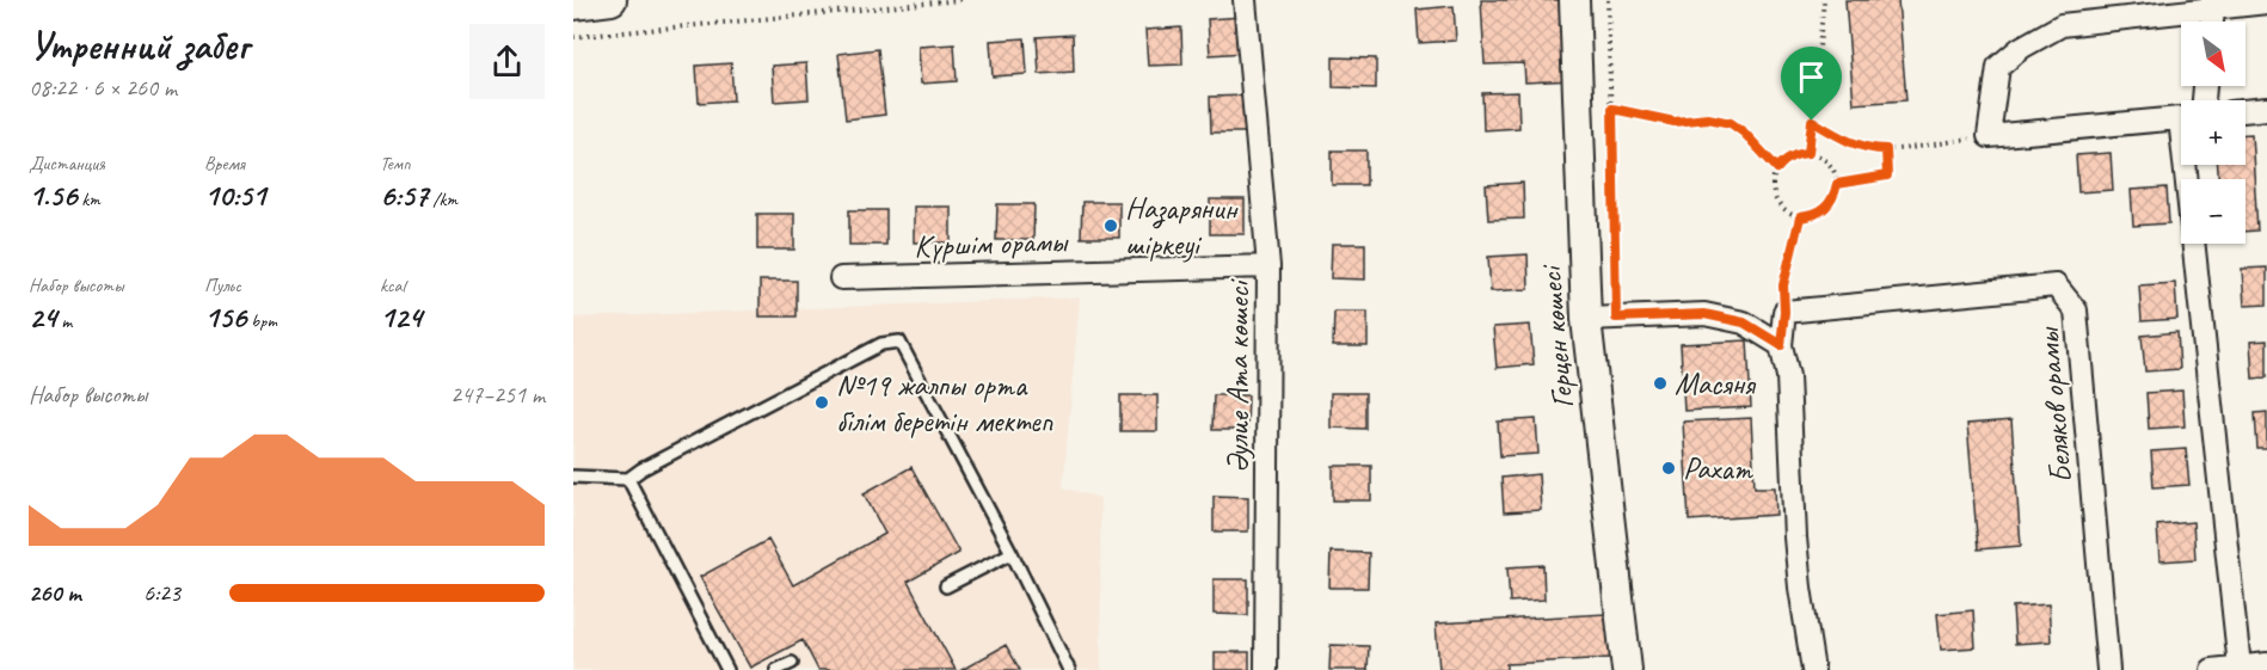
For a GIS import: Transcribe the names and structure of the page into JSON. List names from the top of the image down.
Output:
{
  "streets": {
    "street": [
      "Күршім орамы",
      "Герцен көшесі",
      "Әулие Ата көшесі",
      "Беляков орамы"
    ]
  },
  "crossings": [
    ["Күршім орамы", "Әулие Ата көшесі"]
  ],
  "places": [
    "Назарянин шіркеуі",
    "Масяня",
    "№19 жалпы орта білім беретін мектеп",
    "Рахат"
  ],
  "north": "bottom right",
  "page": {
    "heading": ["Утренний забег", "08:22 · 6 × 260 m"],
    "map_buttons": ["+", "−"],
    "stats": [
      ["Дистанция", "1.56 km"],
      ["Время", "10:51"],
      ["Темп", "6:57 /km"],
      ["Набор высоты", "24 m"],
      ["Пульс", "156 bpm"],
      ["kcal", "124"]
    ],
    "chart": ["Набор высоты", "247–251 m"],
    "list": [
      {
        "name": "260 m",
        "note": "6:23"
      }
    ]
  }
}
